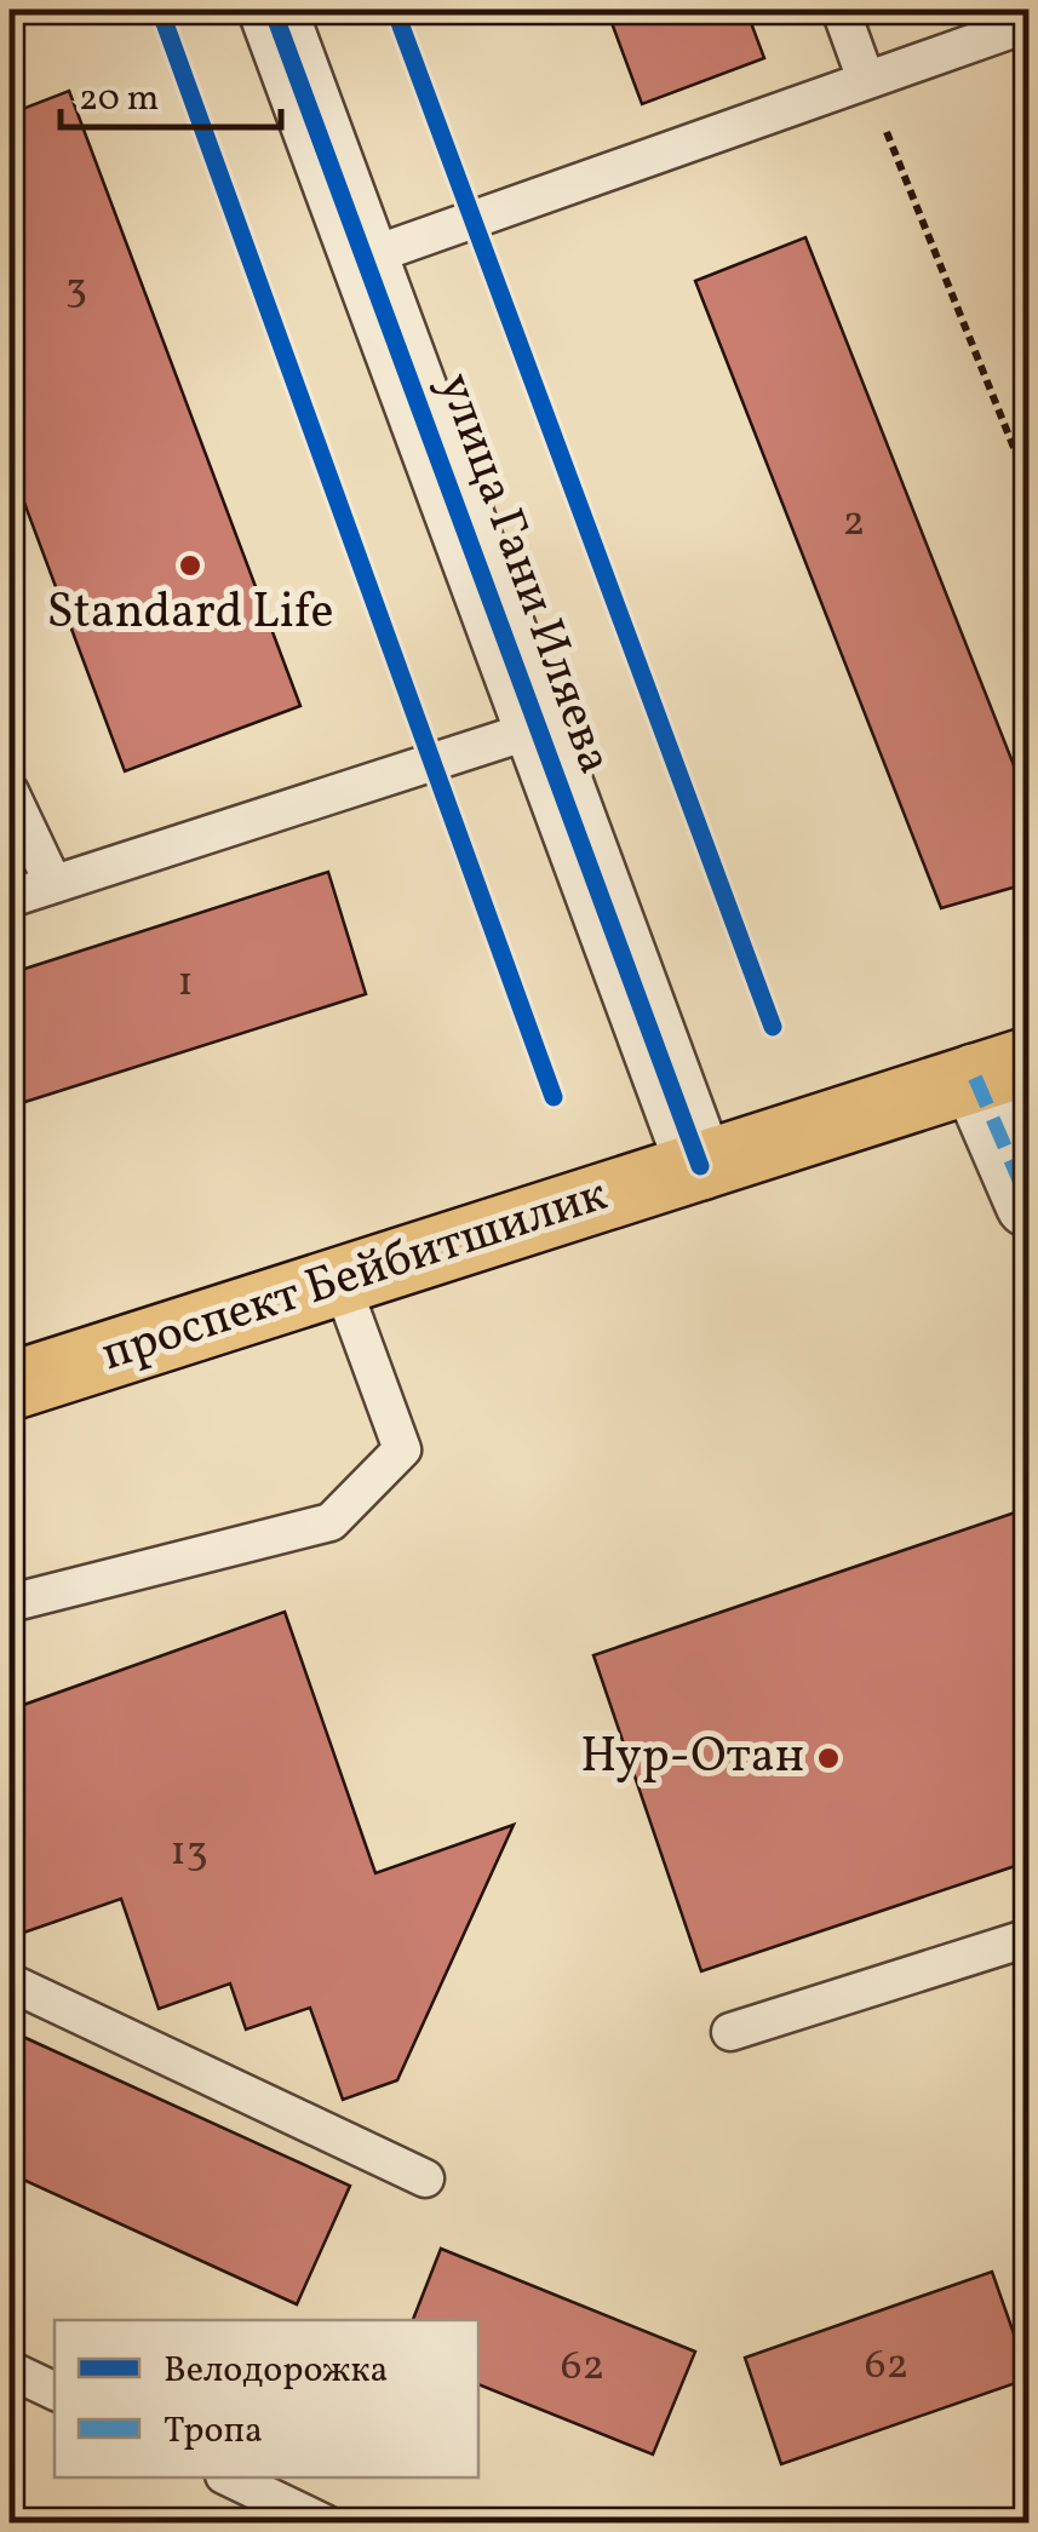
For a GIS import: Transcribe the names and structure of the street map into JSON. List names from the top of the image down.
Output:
{
  "streets": {
    "main road": ["проспект Бейбитшилик"],
    "street": ["улица Гани Иляева"]
  },
  "crossings": [
    ["улица Гани Иляева", "проспект Бейбитшилик"]
  ],
  "places": ["Standard Life", "Нур-Отан"],
  "house_numbers": [
    "3",
    "2",
    "1",
    "13",
    "62",
    "62"
  ],
  "legend": ["Велодорожка", "Тропа"],
  "scale_bar": "20 m"
}
